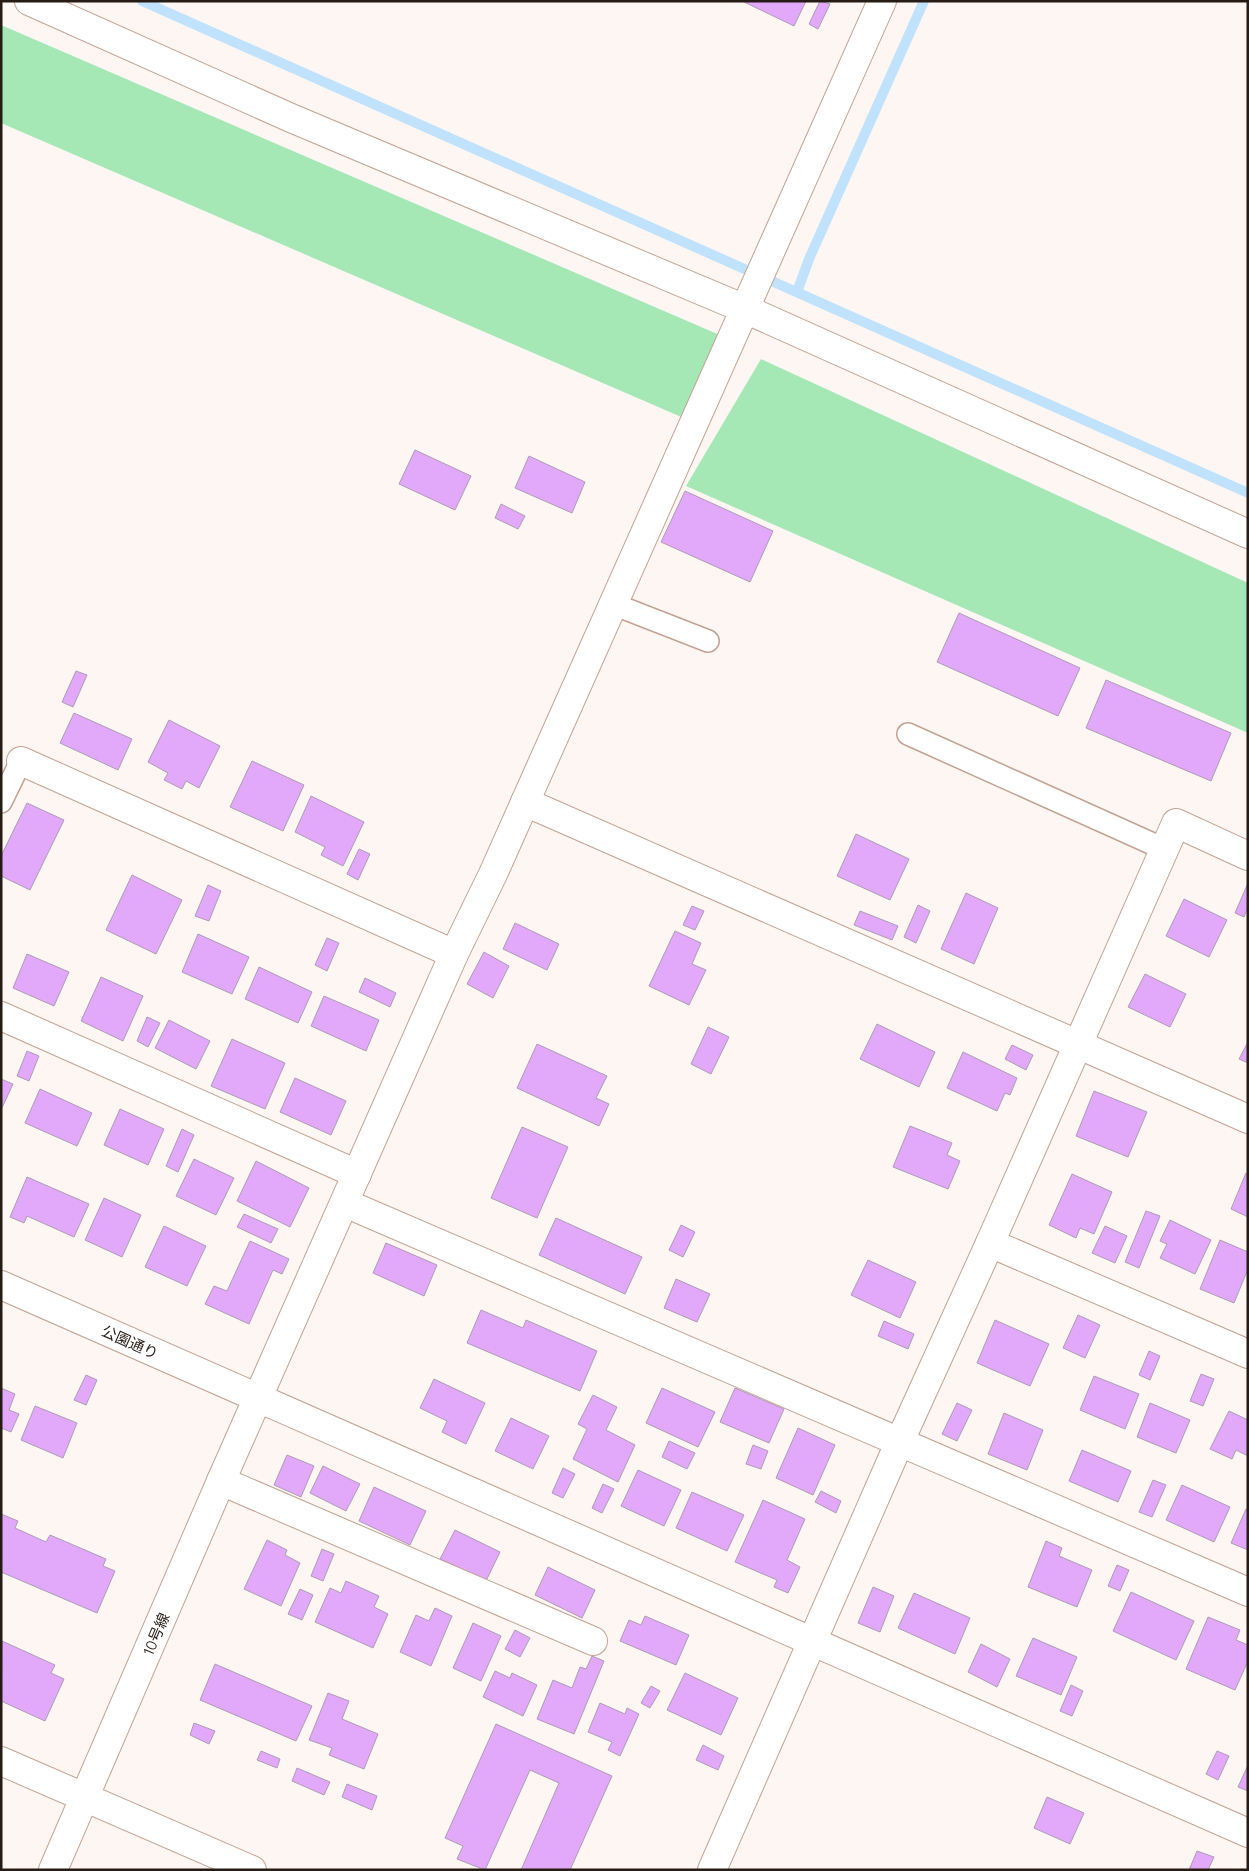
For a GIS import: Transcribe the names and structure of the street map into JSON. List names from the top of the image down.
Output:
{
  "streets": {
    "street": ["公園通り", "10号線"]
  },
  "crossings": [
    ["公園通り", "10号線"]
  ]
}
